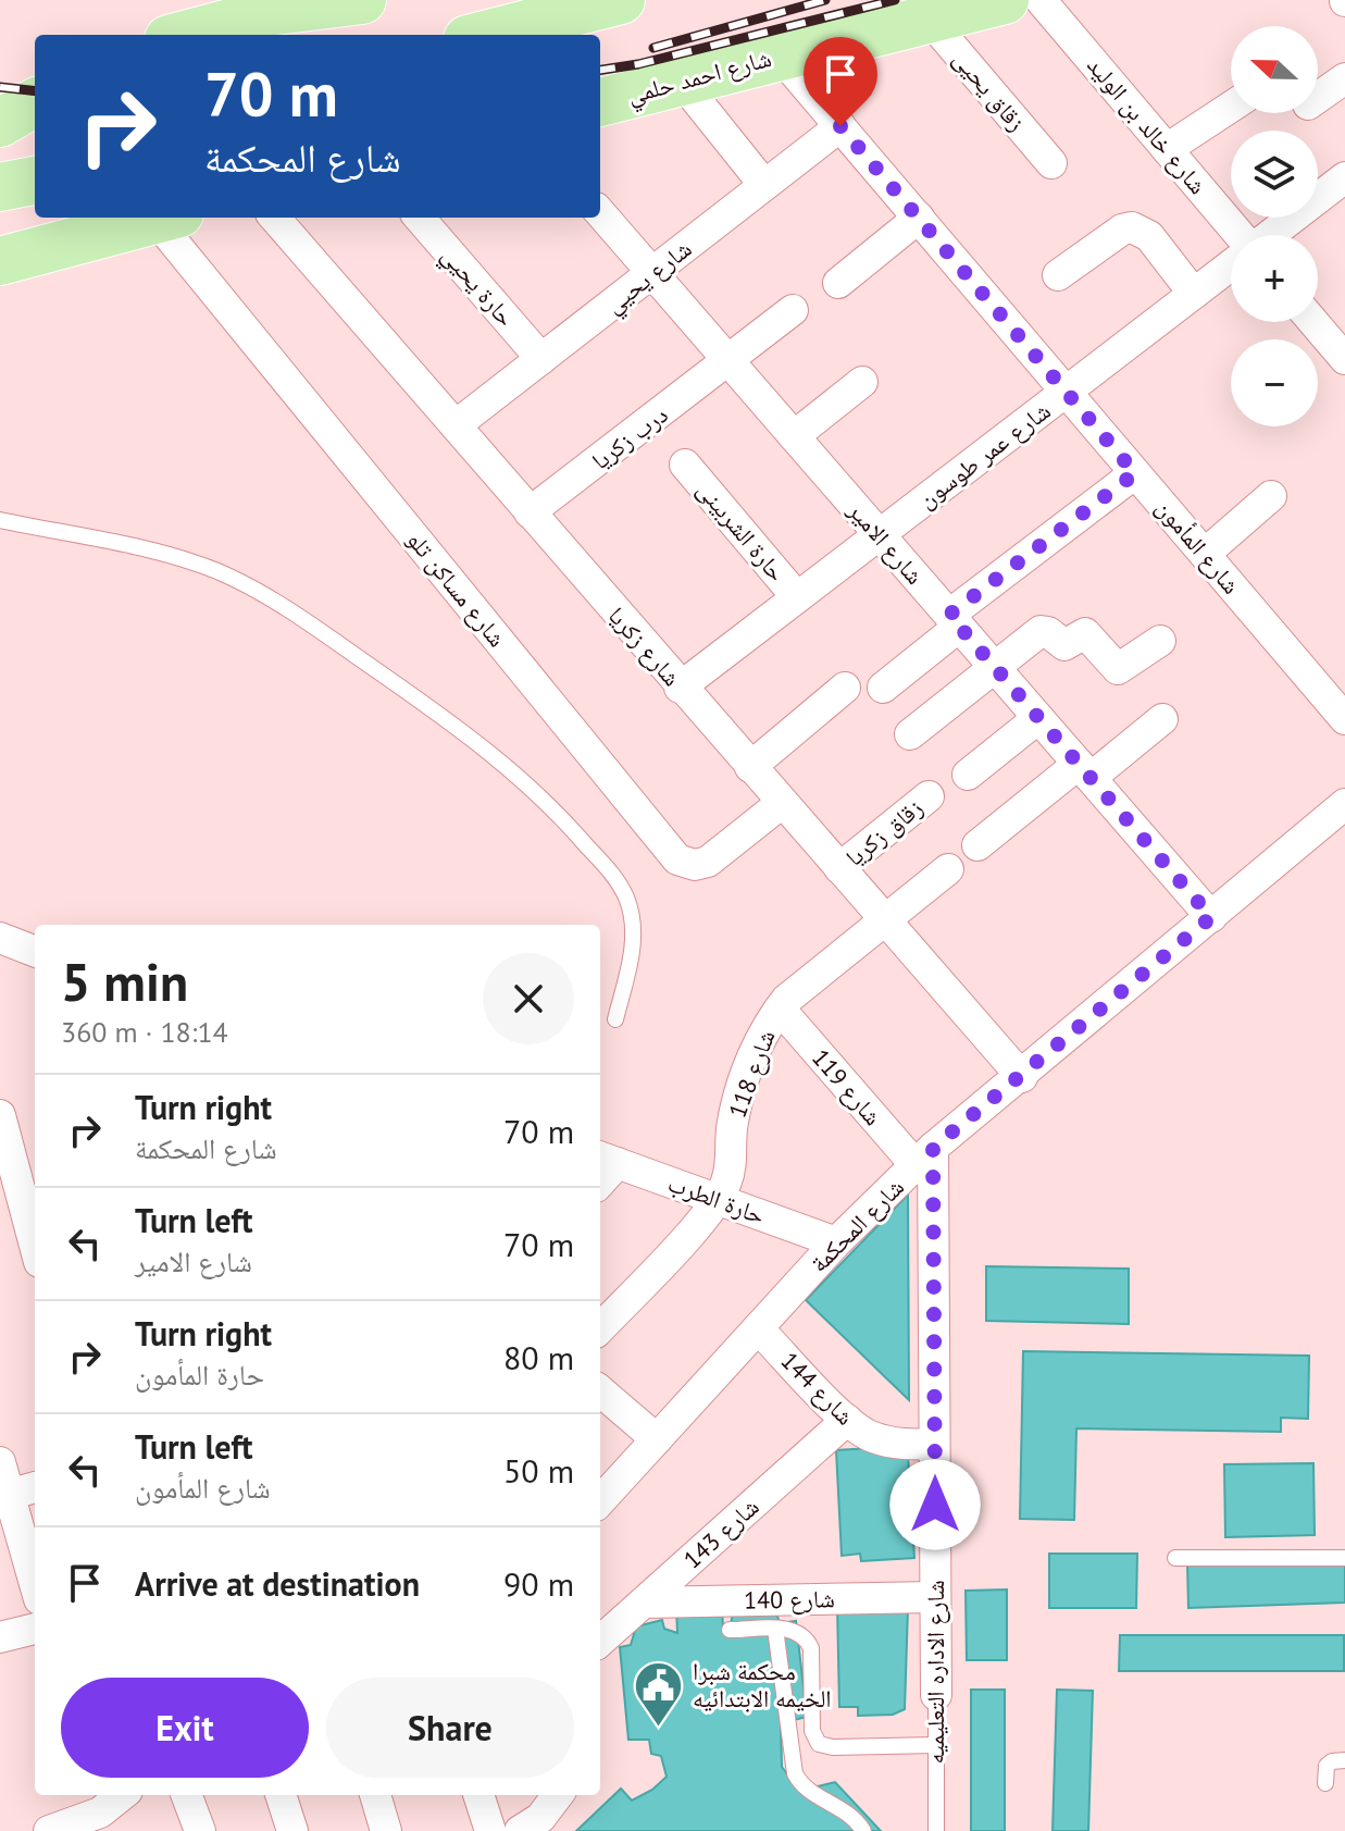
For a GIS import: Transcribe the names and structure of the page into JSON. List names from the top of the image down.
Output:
{
  "streets": {
    "main road": ["شارع احمد حلمي"],
    "street": [
      "زقاق يحيى",
      "شارع خالد بن الوليد",
      "شارع يحيي",
      "حارة يحيي",
      "درب زكريا",
      "شارع عمر طوسون",
      "حارة الشربينى",
      "شارع الامير",
      "شارع المأمون",
      "شارع مساكن تلو",
      "شارع زكريا",
      "زقاق زكريا",
      "شارع 118",
      "شارع 119",
      "حارة الطرب",
      "شارع المحكمة",
      "شارع 144",
      "شارع 143",
      "شارع 140",
      "شارع الاداره التعليميه"
    ]
  },
  "crossings": [
    ["شارع احمد حلمي", "زقاق يحيى"],
    ["شارع احمد حلمي", "شارع المأمون"],
    ["شارع يحيي", "حارة يحيي"],
    ["شارع يحيي", "شارع الامير"],
    ["شارع يحيي", "شارع المأمون"],
    ["شارع يحيي", "شارع زكريا"],
    ["درب زكريا", "شارع الامير"],
    ["درب زكريا", "شارع زكريا"],
    ["شارع عمر طوسون", "حارة الشربينى"],
    ["شارع عمر طوسون", "شارع الامير"],
    ["شارع عمر طوسون", "شارع المأمون"],
    ["شارع عمر طوسون", "شارع زكريا"],
    ["شارع الامير", "شارع المحكمة"],
    ["شارع مساكن تلو", "شارع زكريا"],
    ["شارع زكريا", "زقاق زكريا"],
    ["شارع زكريا", "شارع 118"],
    ["شارع زكريا", "شارع المحكمة"],
    ["شارع 118", "شارع 119"],
    ["شارع 118", "حارة الطرب"],
    ["شارع 119", "شارع المحكمة"],
    ["شارع 119", "شارع الاداره التعليميه"],
    ["حارة الطرب", "شارع المحكمة"],
    ["شارع المحكمة", "شارع 144"],
    ["شارع المحكمة", "شارع الاداره التعليميه"],
    ["شارع 144", "شارع 143"],
    ["شارع 144", "شارع الاداره التعليميه"],
    ["شارع 143", "شارع 140"],
    ["شارع 140", "شارع الاداره التعليميه"]
  ],
  "places": {
    "public building": ["محكمة شبرا الخيمه الابتدائيه"]
  },
  "north": "left",
  "page": {
    "map_buttons": ["+", "−"],
    "turn": ["70 m", "شارع المحكمة"],
    "heading": ["5 min", "360 m · 18:14"],
    "list": [
      {
        "name": "Turn right",
        "note": "شارع المحكمة",
        "value": "70 m"
      },
      {
        "name": "Turn left",
        "note": "شارع الامير",
        "value": "70 m"
      },
      {
        "name": "Turn right",
        "note": "حارة المأمون",
        "value": "80 m"
      },
      {
        "name": "Turn left",
        "note": "شارع المأمون",
        "value": "50 m"
      },
      {
        "name": "Arrive at destination",
        "value": "90 m"
      }
    ],
    "buttons": ["Exit", "Share"]
  }
}
